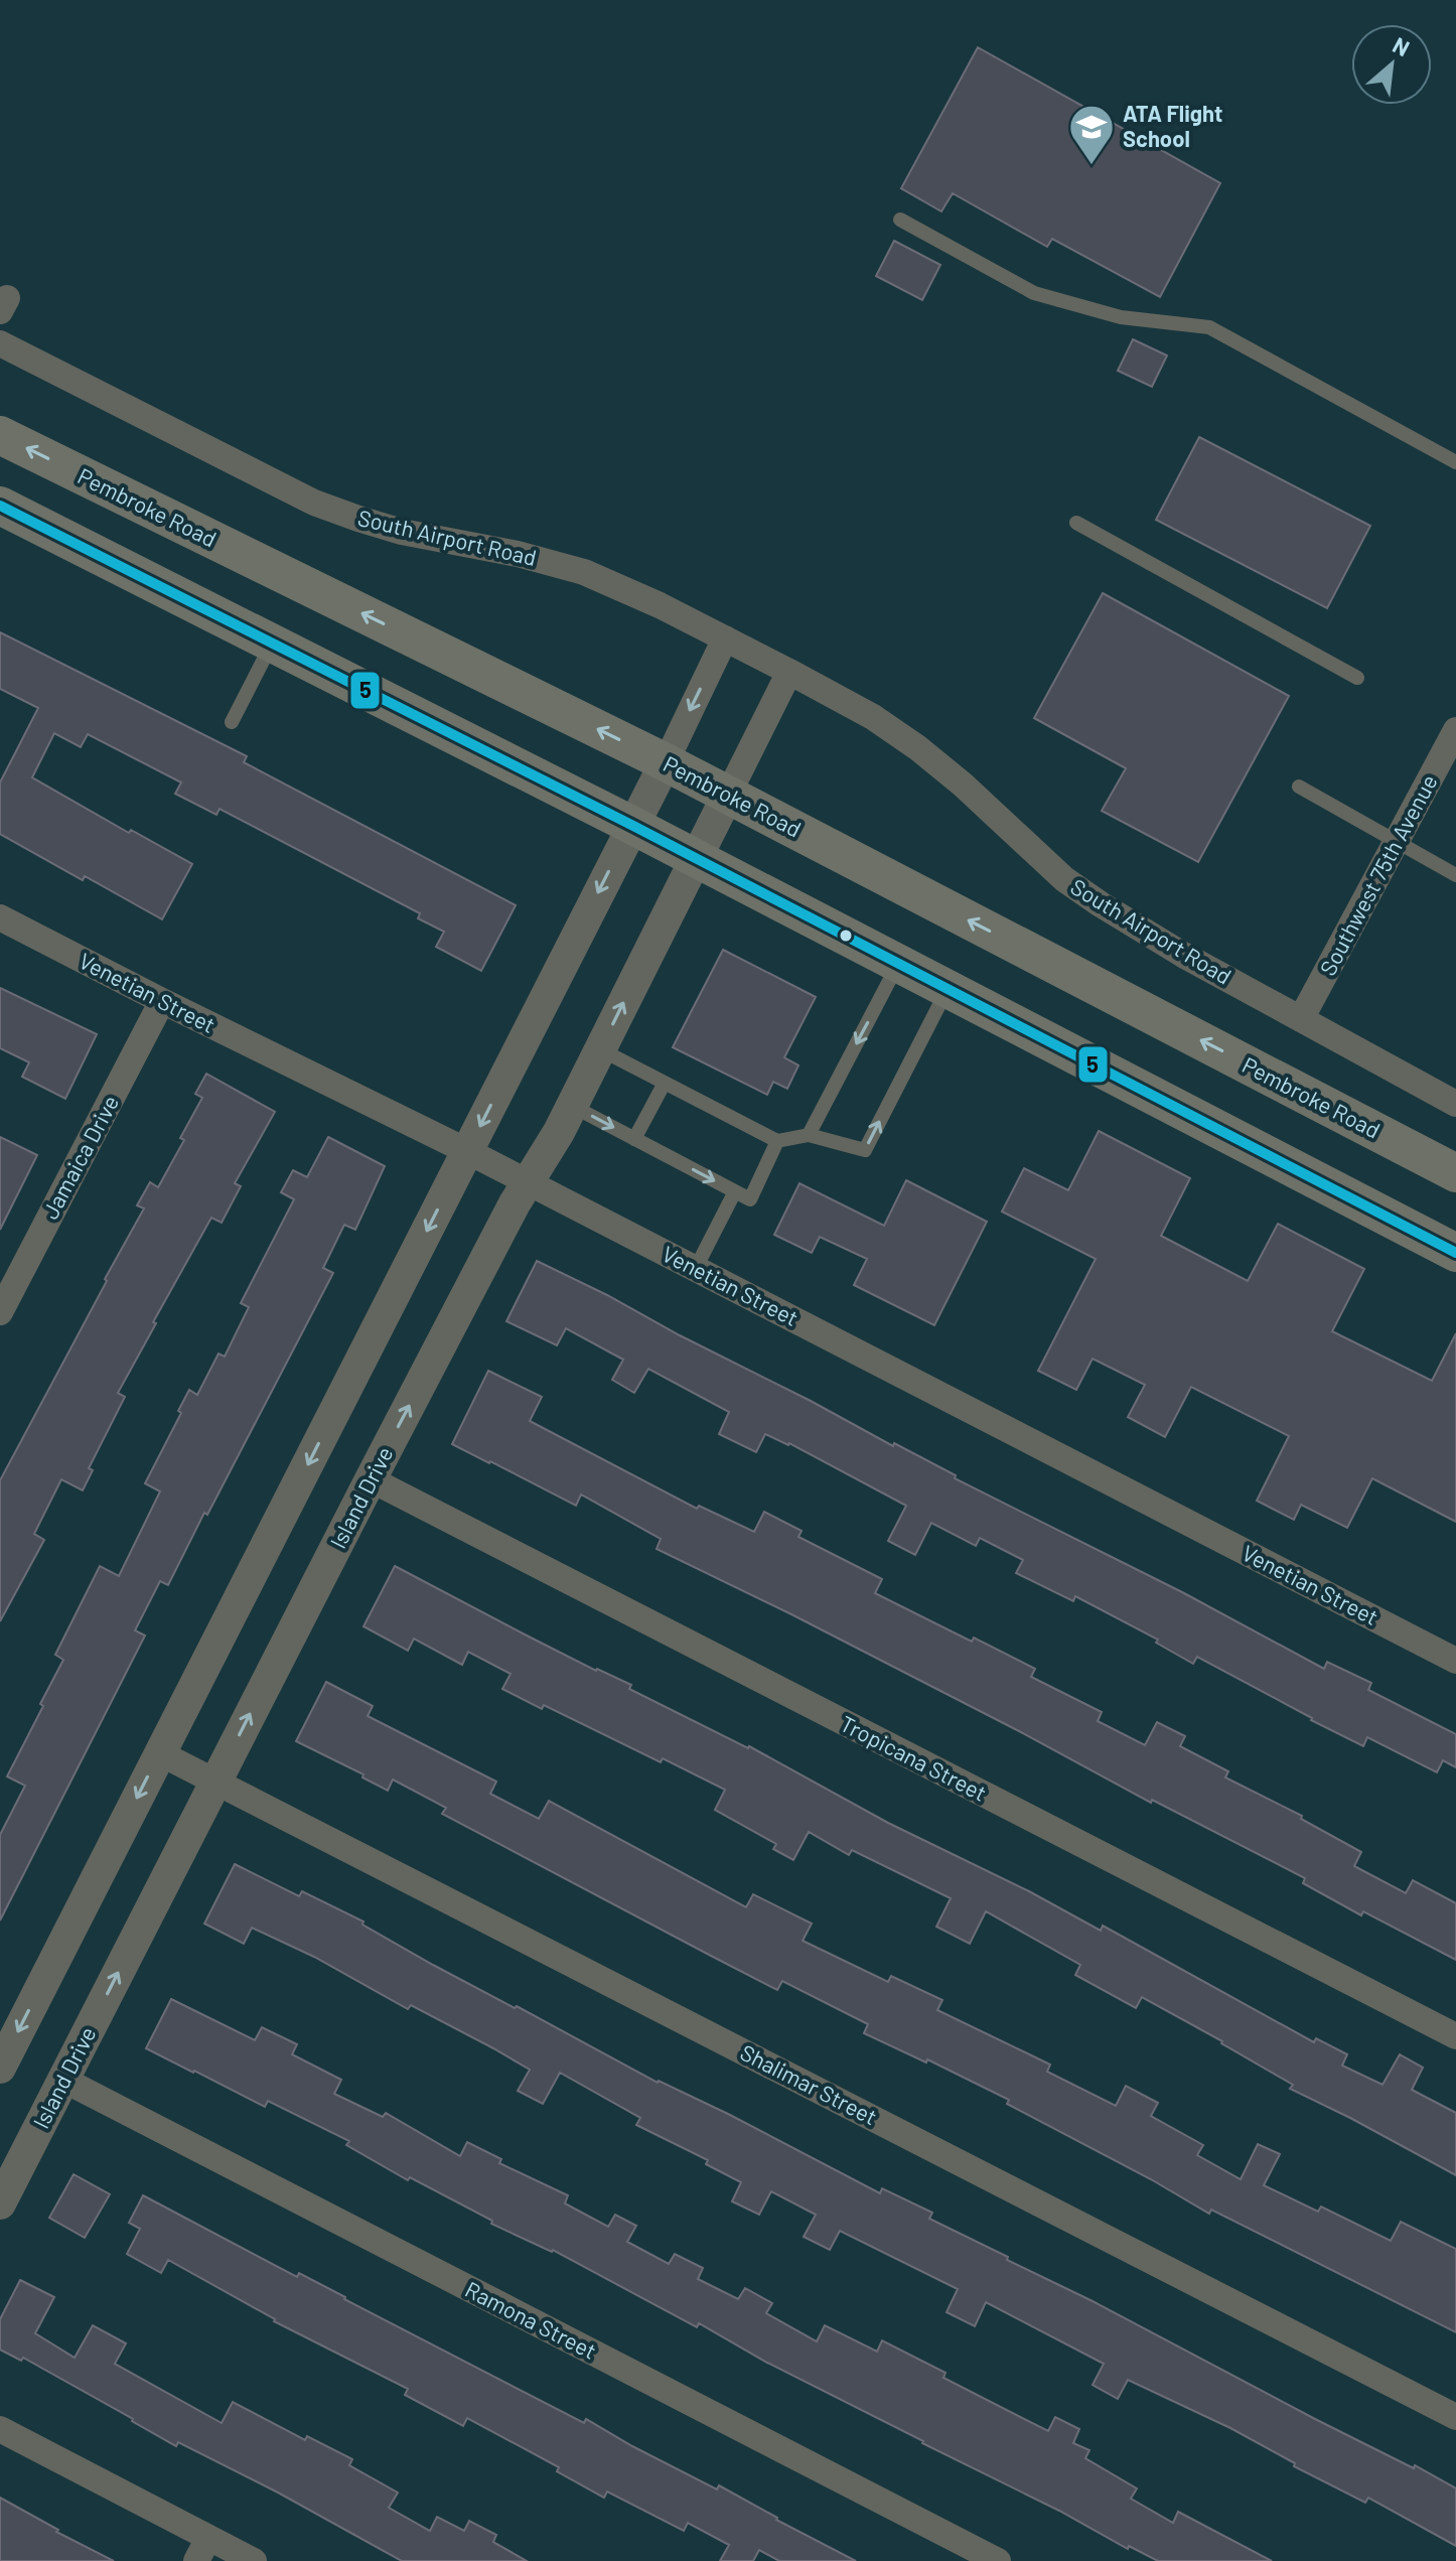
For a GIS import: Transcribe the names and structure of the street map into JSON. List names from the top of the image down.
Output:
{
  "streets": {
    "main road": ["Pembroke Road"],
    "street": [
      "South Airport Road",
      "Southwest 75th Avenue",
      "Venetian Street",
      "Jamaica Drive",
      "Island Drive",
      "Tropicana Street",
      "Shalimar Street",
      "Ramona Street"
    ]
  },
  "crossings": [
    ["Pembroke Road", "Island Drive"],
    ["South Airport Road", "Southwest 75th Avenue"],
    ["Venetian Street", "Jamaica Drive"],
    ["Venetian Street", "Island Drive"],
    ["Island Drive", "Tropicana Street"],
    ["Island Drive", "Shalimar Street"],
    ["Island Drive", "Ramona Street"]
  ],
  "places": {
    "school or university": ["ATA Flight School"]
  },
  "lines": ["transit line 5"],
  "north": "top right"
}
